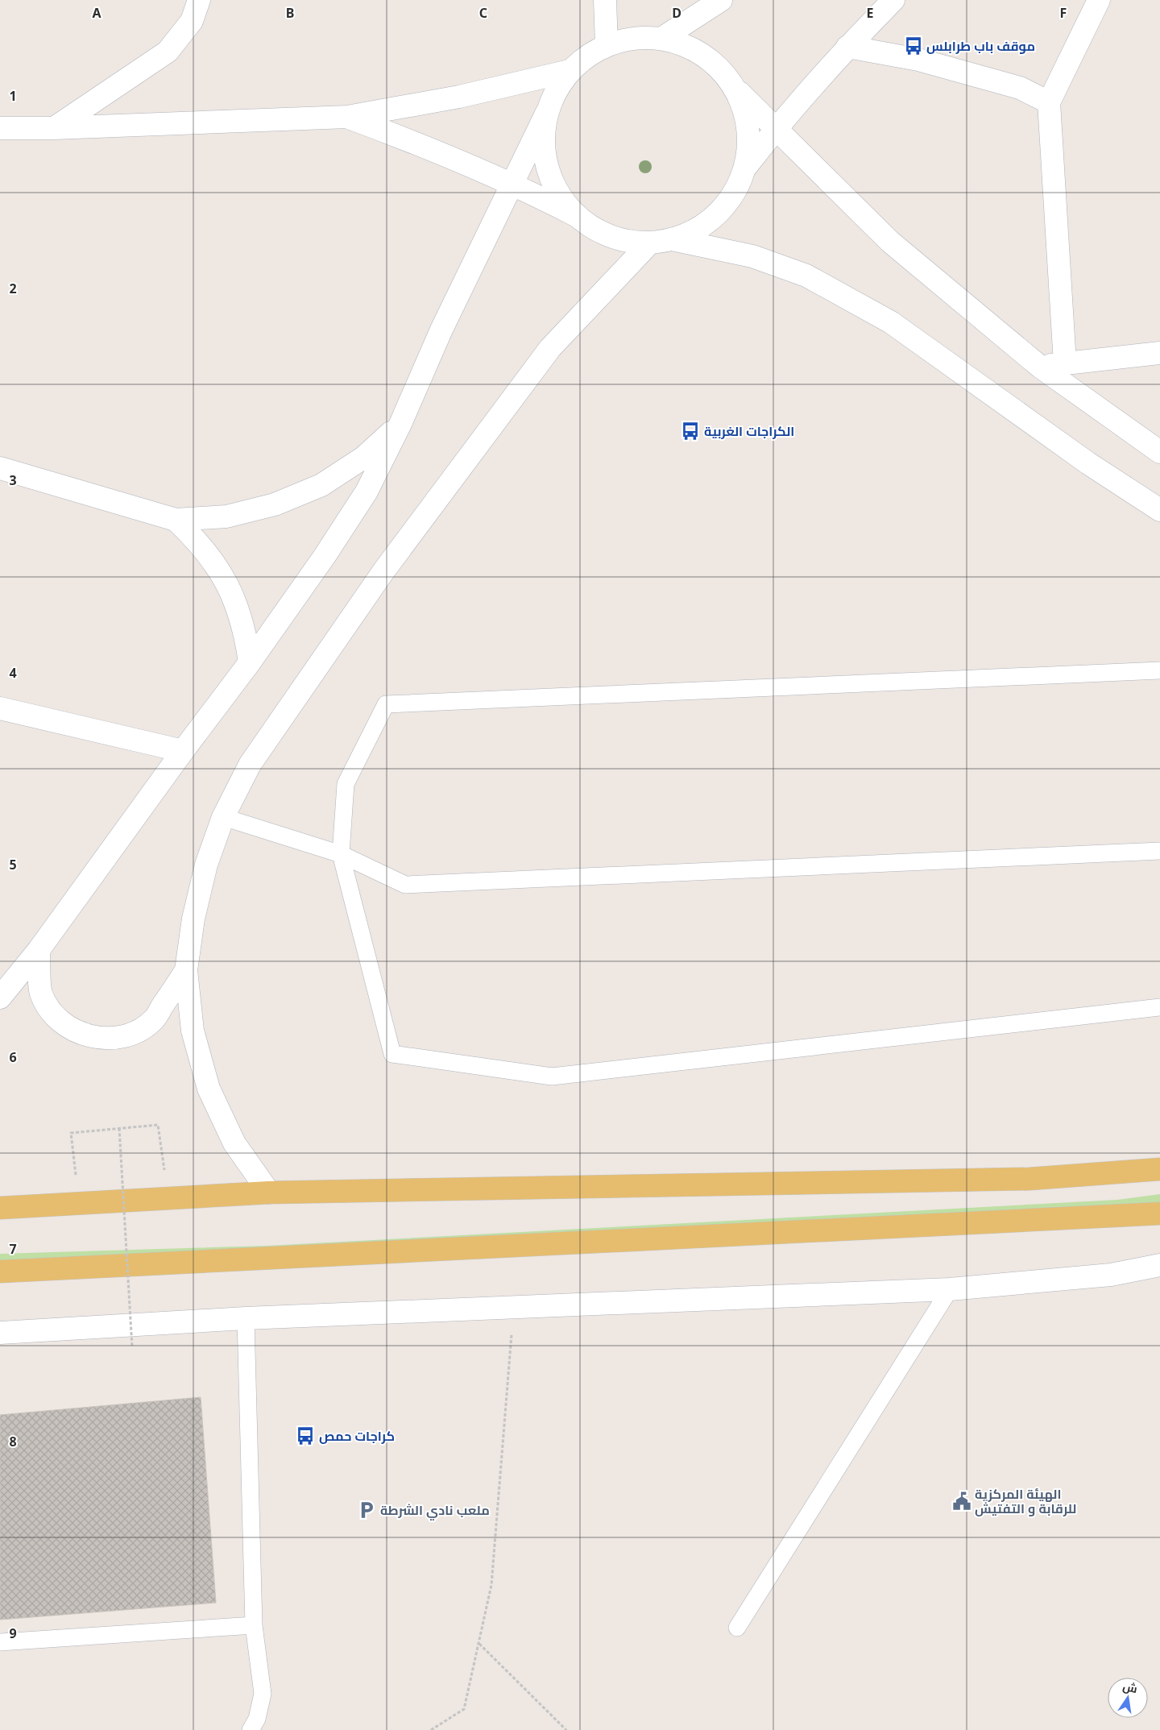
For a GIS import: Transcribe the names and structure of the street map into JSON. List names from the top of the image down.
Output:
{
  "places": {
    "bus stop": ["موقف باب طرابلس", "الكراجات الغربية", "كراجات حمص"],
    "public building": ["الهيئة المركزية للرقابة و التفتيش"],
    "parking": ["ملعب نادي الشرطة"]
  },
  "north": "top",
  "grid": {
    "columns": [
      "A",
      "B",
      "C",
      "D",
      "E",
      "F"
    ],
    "rows": [
      "1",
      "2",
      "3",
      "4",
      "5",
      "6",
      "7",
      "8",
      "9"
    ]
  }
}
